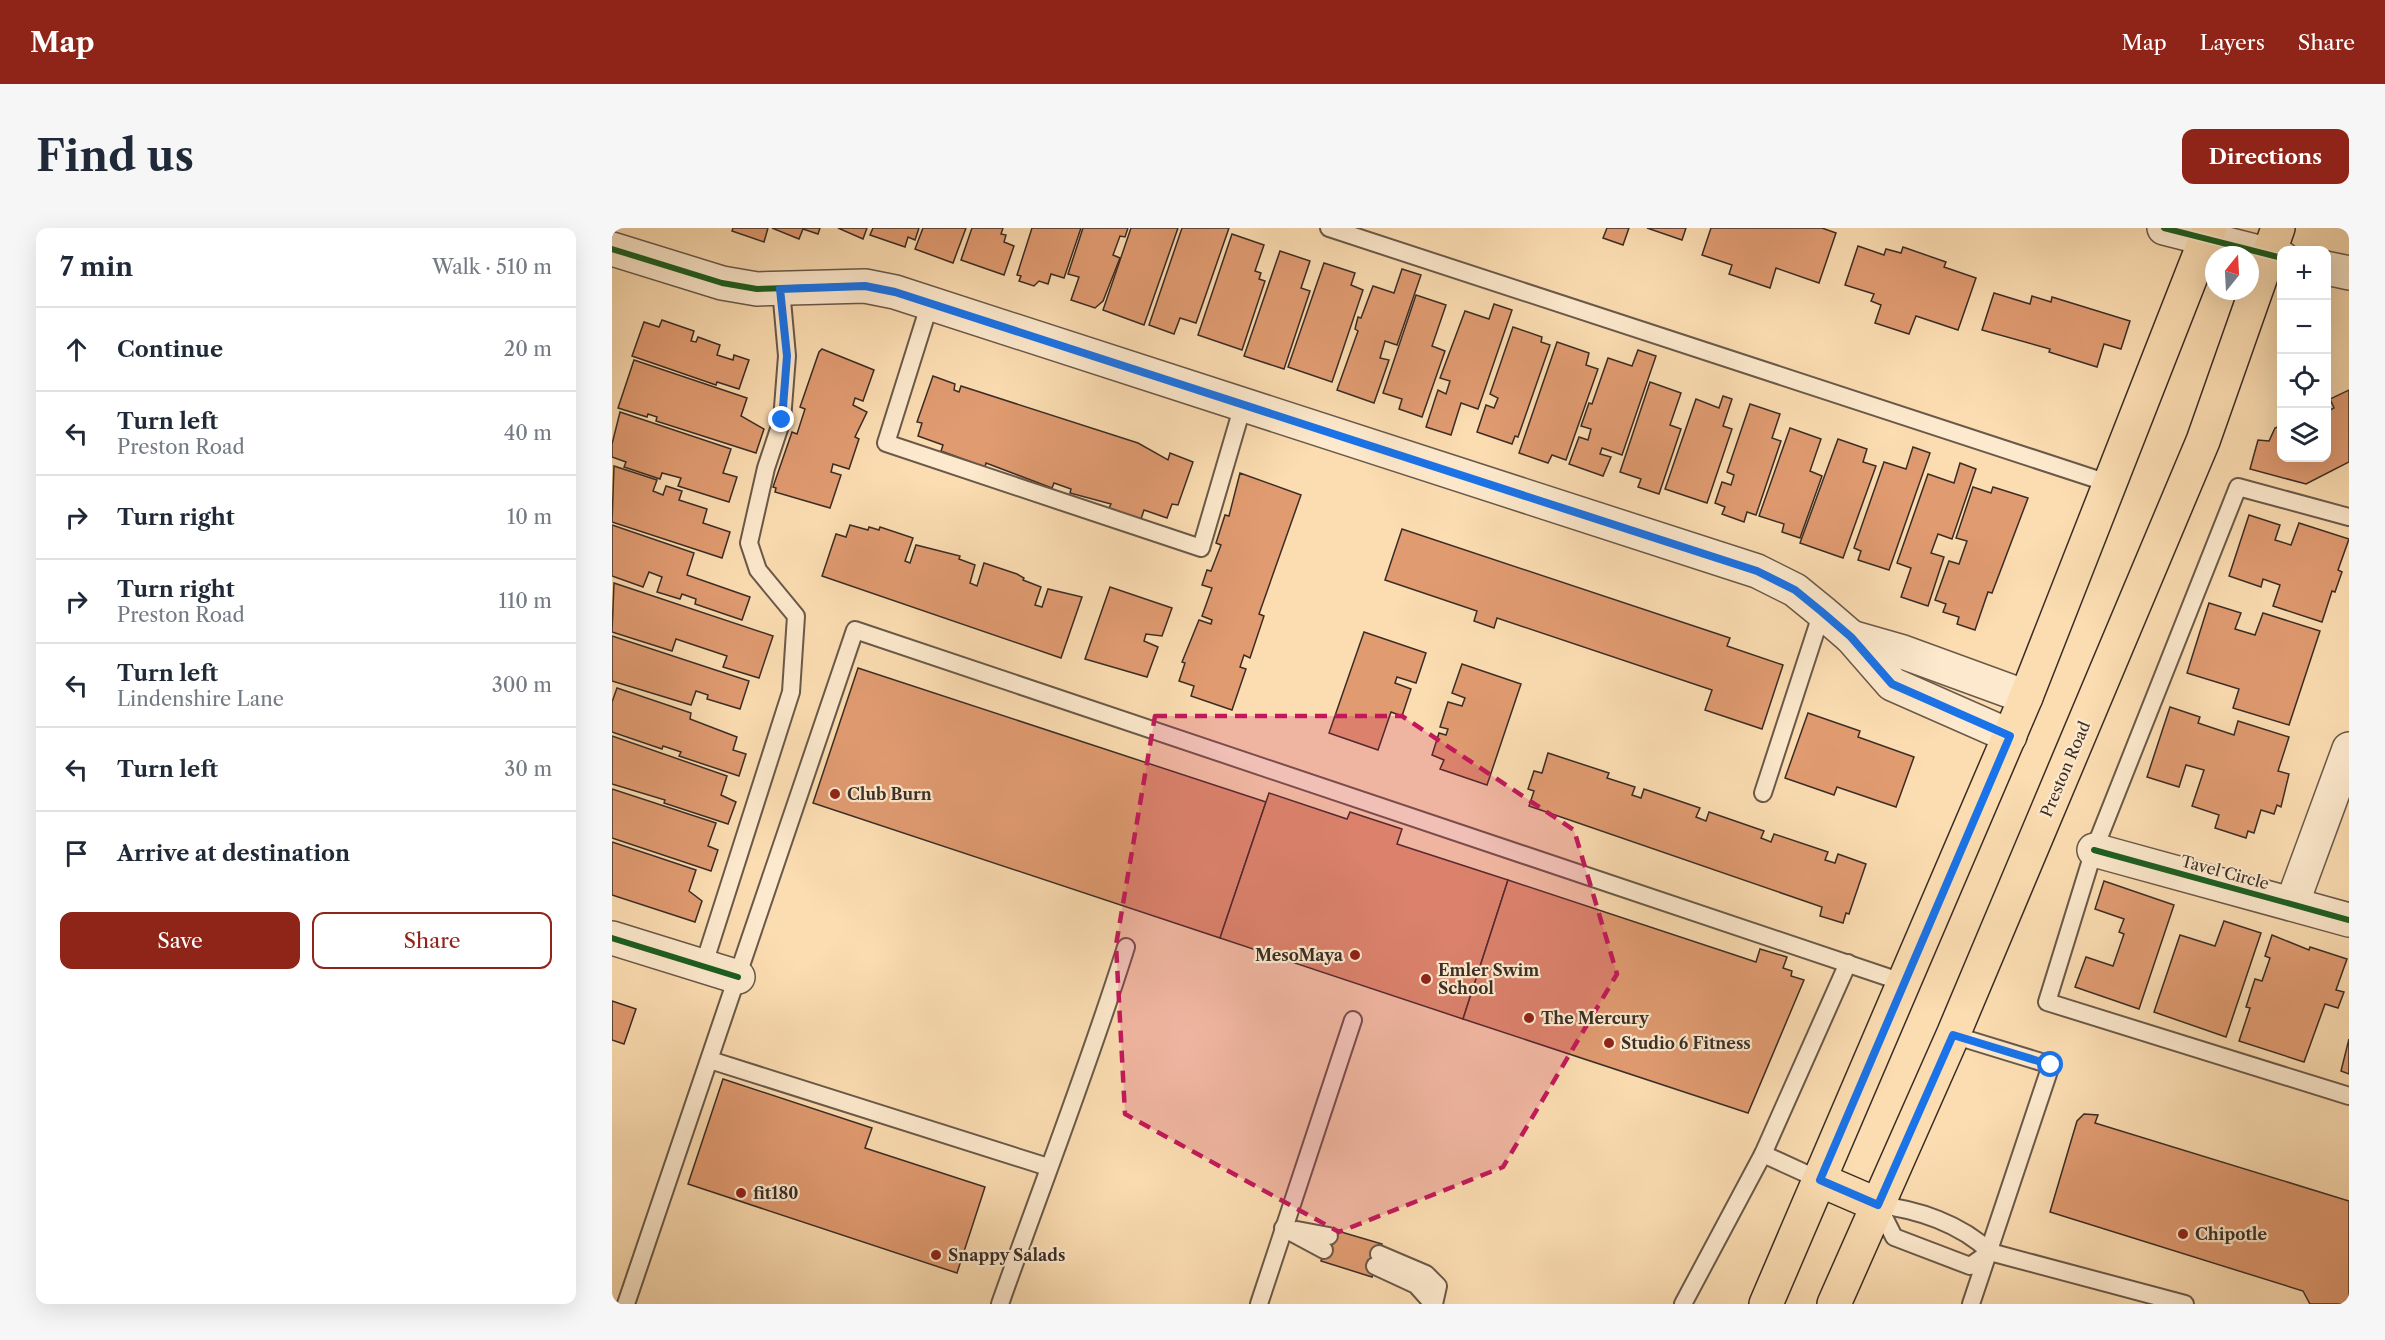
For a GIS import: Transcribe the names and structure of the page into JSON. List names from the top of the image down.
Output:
{
  "streets": {
    "main road": ["Preston Road"],
    "street": ["Tavel Circle"]
  },
  "places": [
    "Club Burn",
    "MesoMaya",
    "Emler Swim School",
    "The Mercury",
    "Studio 6 Fitness",
    "fit180",
    "Chipotle",
    "Snappy Salads"
  ],
  "north": "top",
  "page": {
    "header": "Map",
    "nav": ["Map", "Layers", "Share"],
    "buttons": [
      "Directions",
      ["Save", "Share"]
    ],
    "title": "Find us",
    "heading": ["7 min", "Walk · 510 m"],
    "map_buttons": ["+", "−"],
    "list": [
      ["Continue", "20 m"],
      ["Turn left", "Preston Road", "40 m"],
      ["Turn right", "10 m"],
      ["Turn right", "Preston Road", "110 m"],
      ["Turn left", "Lindenshire Lane", "300 m"],
      ["Turn left", "30 m"],
      "Arrive at destination"
    ]
  }
}
